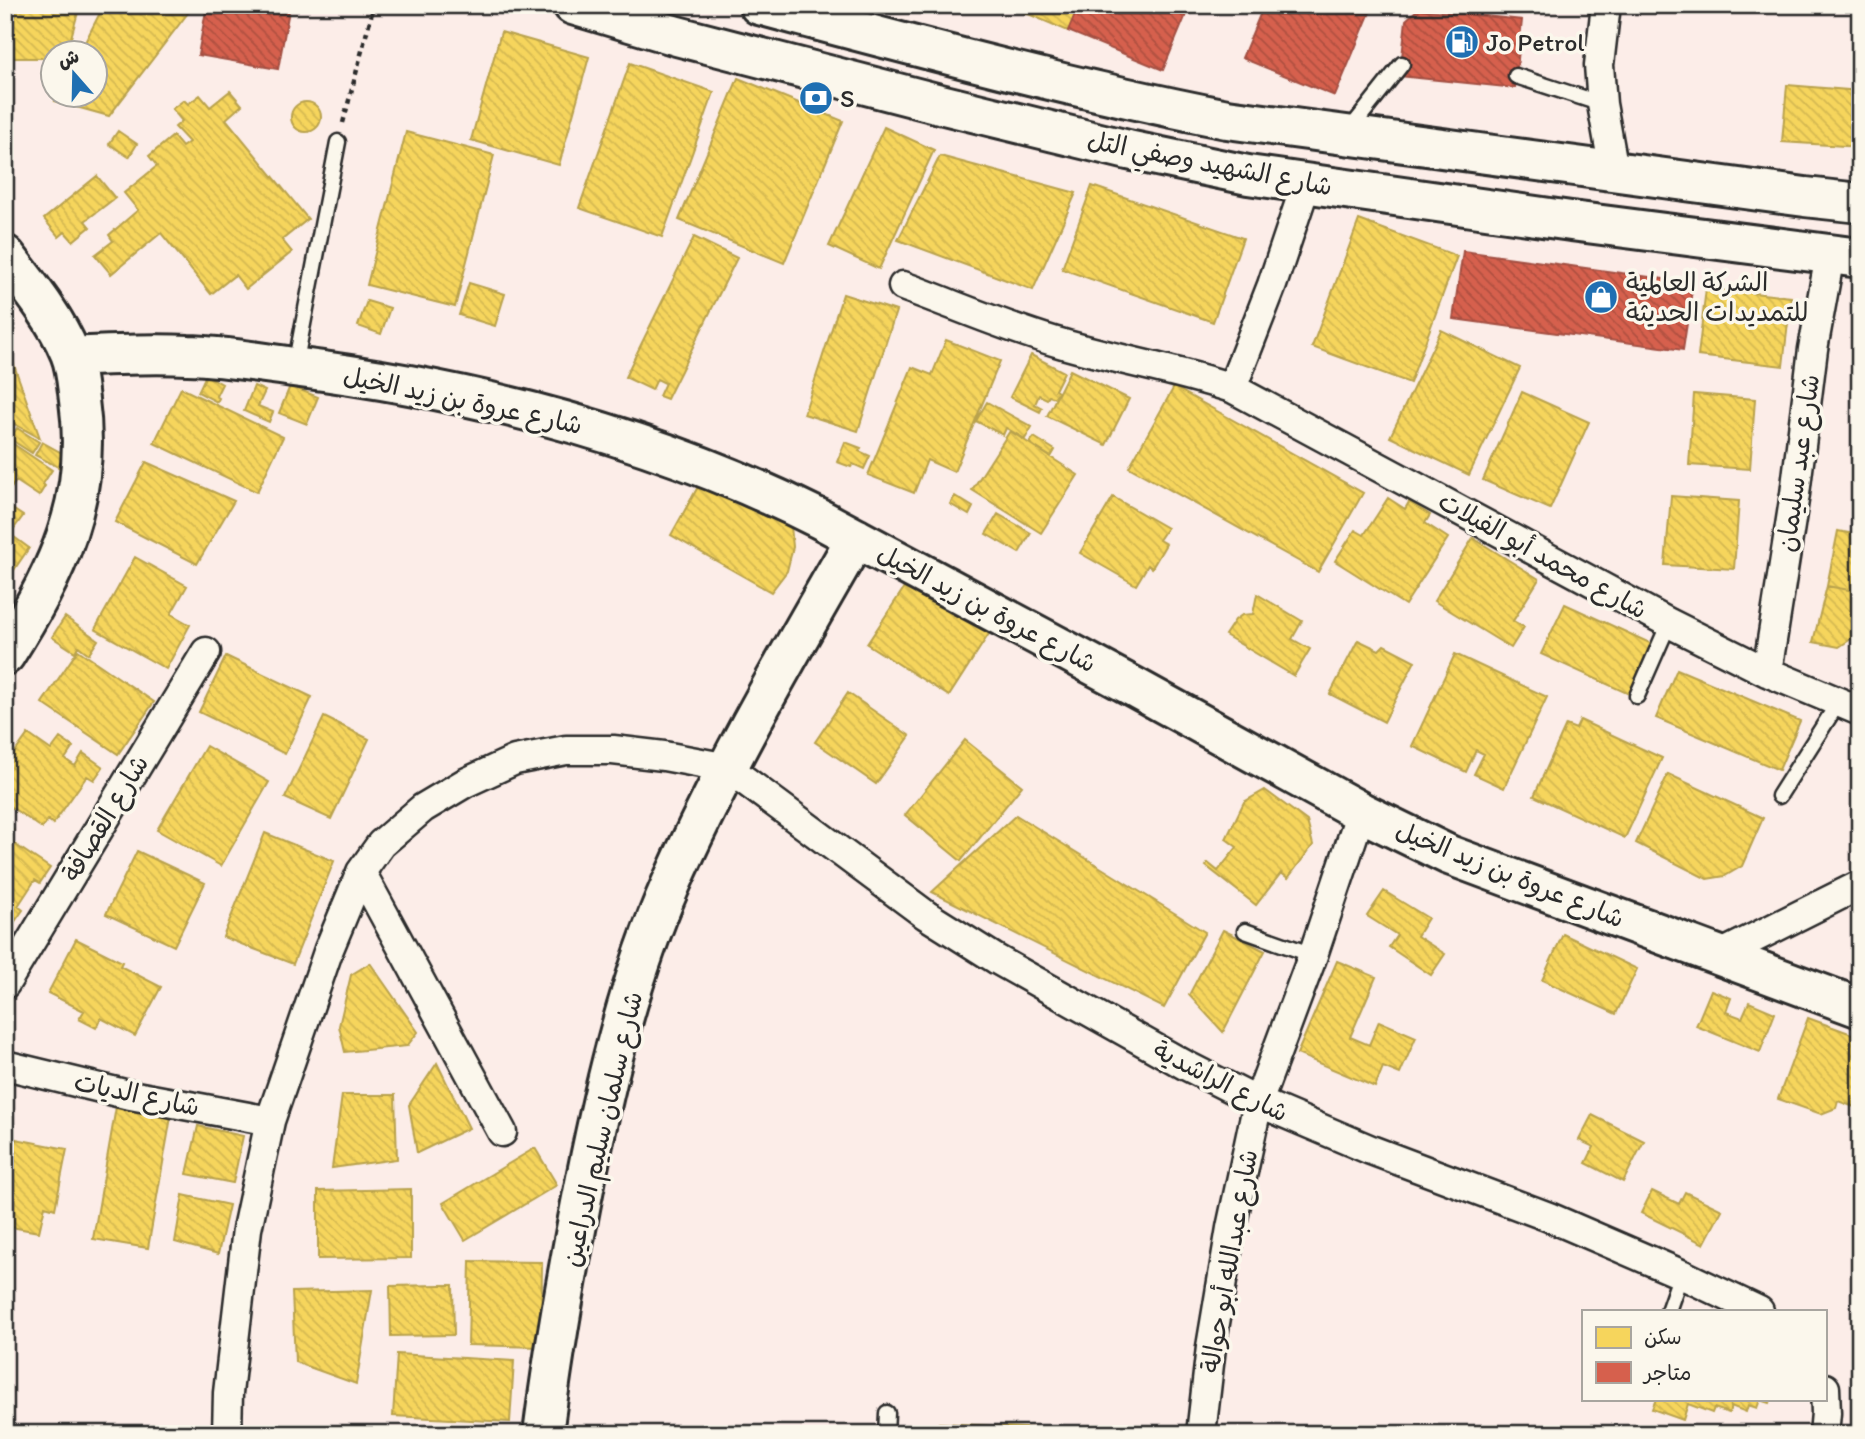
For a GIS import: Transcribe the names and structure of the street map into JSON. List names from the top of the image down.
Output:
{
  "streets": {
    "street": [
      "شارع الشهيد وصفي التل",
      "شارع عروة بن زيد الخيل",
      "شارع عبد سليمان",
      "شارع محمد أبو الفيلات",
      "شارع القصافة",
      "شارع الراشدية",
      "شارع الديات",
      "شارع سلمان سليم الدراعين",
      "شارع عبدالله أبو حوالة"
    ]
  },
  "crossings": [
    ["شارع الشهيد وصفي التل", "شارع عبد سليمان"],
    ["شارع عروة بن زيد الخيل", "شارع سلمان سليم الدراعين"],
    ["شارع عروة بن زيد الخيل", "شارع عبدالله أبو حوالة"],
    ["شارع عبد سليمان", "شارع محمد أبو الفيلات"],
    ["شارع الراشدية", "شارع سلمان سليم الدراعين"],
    ["شارع الراشدية", "شارع عبدالله أبو حوالة"]
  ],
  "places": {
    "fuel station": ["Jo Petrol"],
    "bank": ["S"],
    "shop": ["الشركة العالمية للتمديدات الحديثة"]
  },
  "legend": ["سكن", "متاجر"],
  "north": "top"
}
